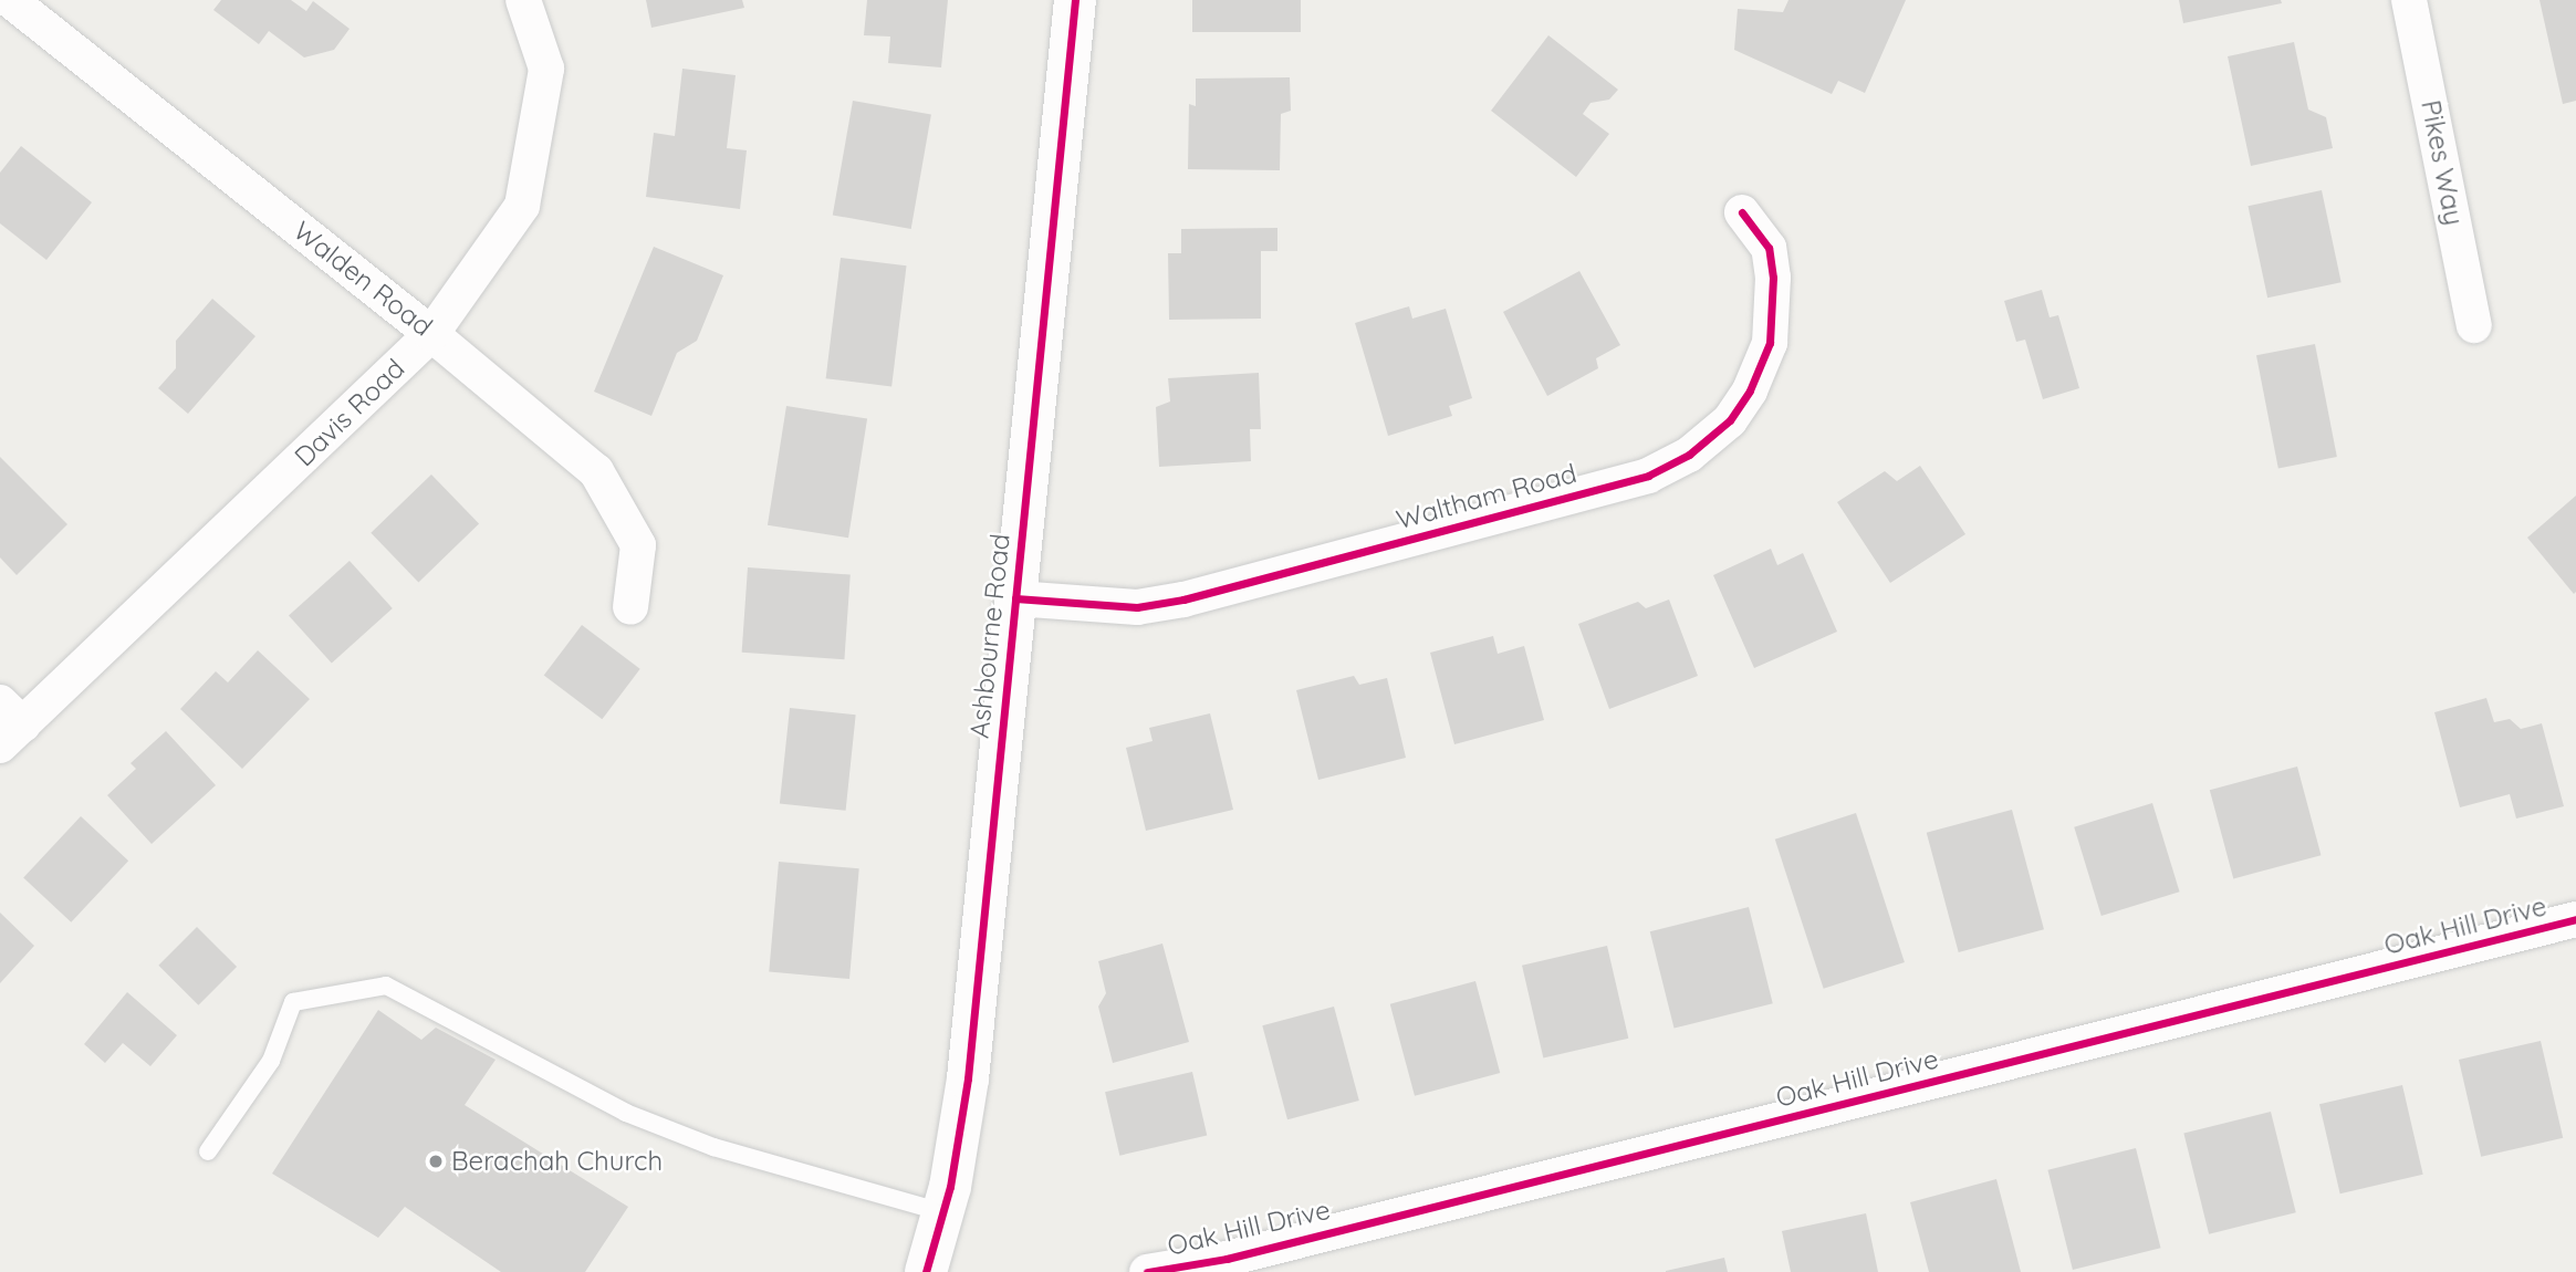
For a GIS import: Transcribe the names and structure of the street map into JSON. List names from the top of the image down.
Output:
{
  "streets": {
    "street": [
      "Pikes Way",
      "Walden Road",
      "Davis Road",
      "Waltham Road",
      "Ashbourne Road",
      "Oak Hill Drive"
    ]
  },
  "crossings": [
    ["Walden Road", "Davis Road"],
    ["Waltham Road", "Ashbourne Road"]
  ],
  "places": ["Berachah Church"]
}
